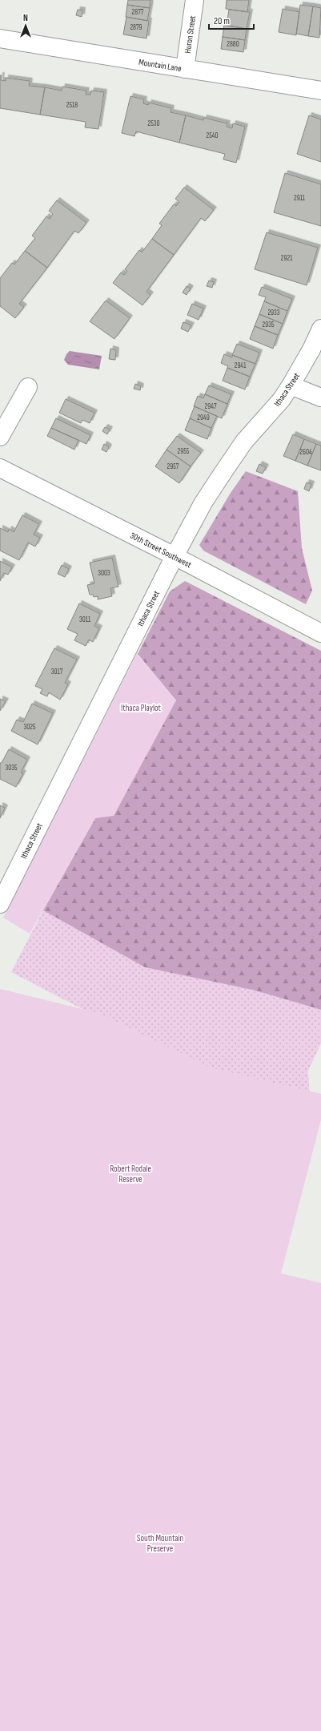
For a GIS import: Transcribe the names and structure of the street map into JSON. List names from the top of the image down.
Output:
{
  "streets": {
    "street": [
      "Huron Street",
      "Mountain Lane",
      "Ithaca Street",
      "30th Street Southwest"
    ]
  },
  "crossings": [
    ["Huron Street", "Mountain Lane"],
    ["Ithaca Street", "30th Street Southwest"]
  ],
  "parks": ["Ithaca Playlot", "Robert Rodale Reserve", "South Mountain Preserve"],
  "house_numbers": [
    "2877",
    "2879",
    "2880",
    "2518",
    "2530",
    "2540",
    "2911",
    "2921",
    "2933",
    "2935",
    "2941",
    "2947",
    "2949",
    "2955",
    "2604",
    "2957",
    "3003",
    "3011",
    "3017",
    "3025",
    "3035"
  ],
  "scale_bar": "20 m",
  "north": "top"
}
